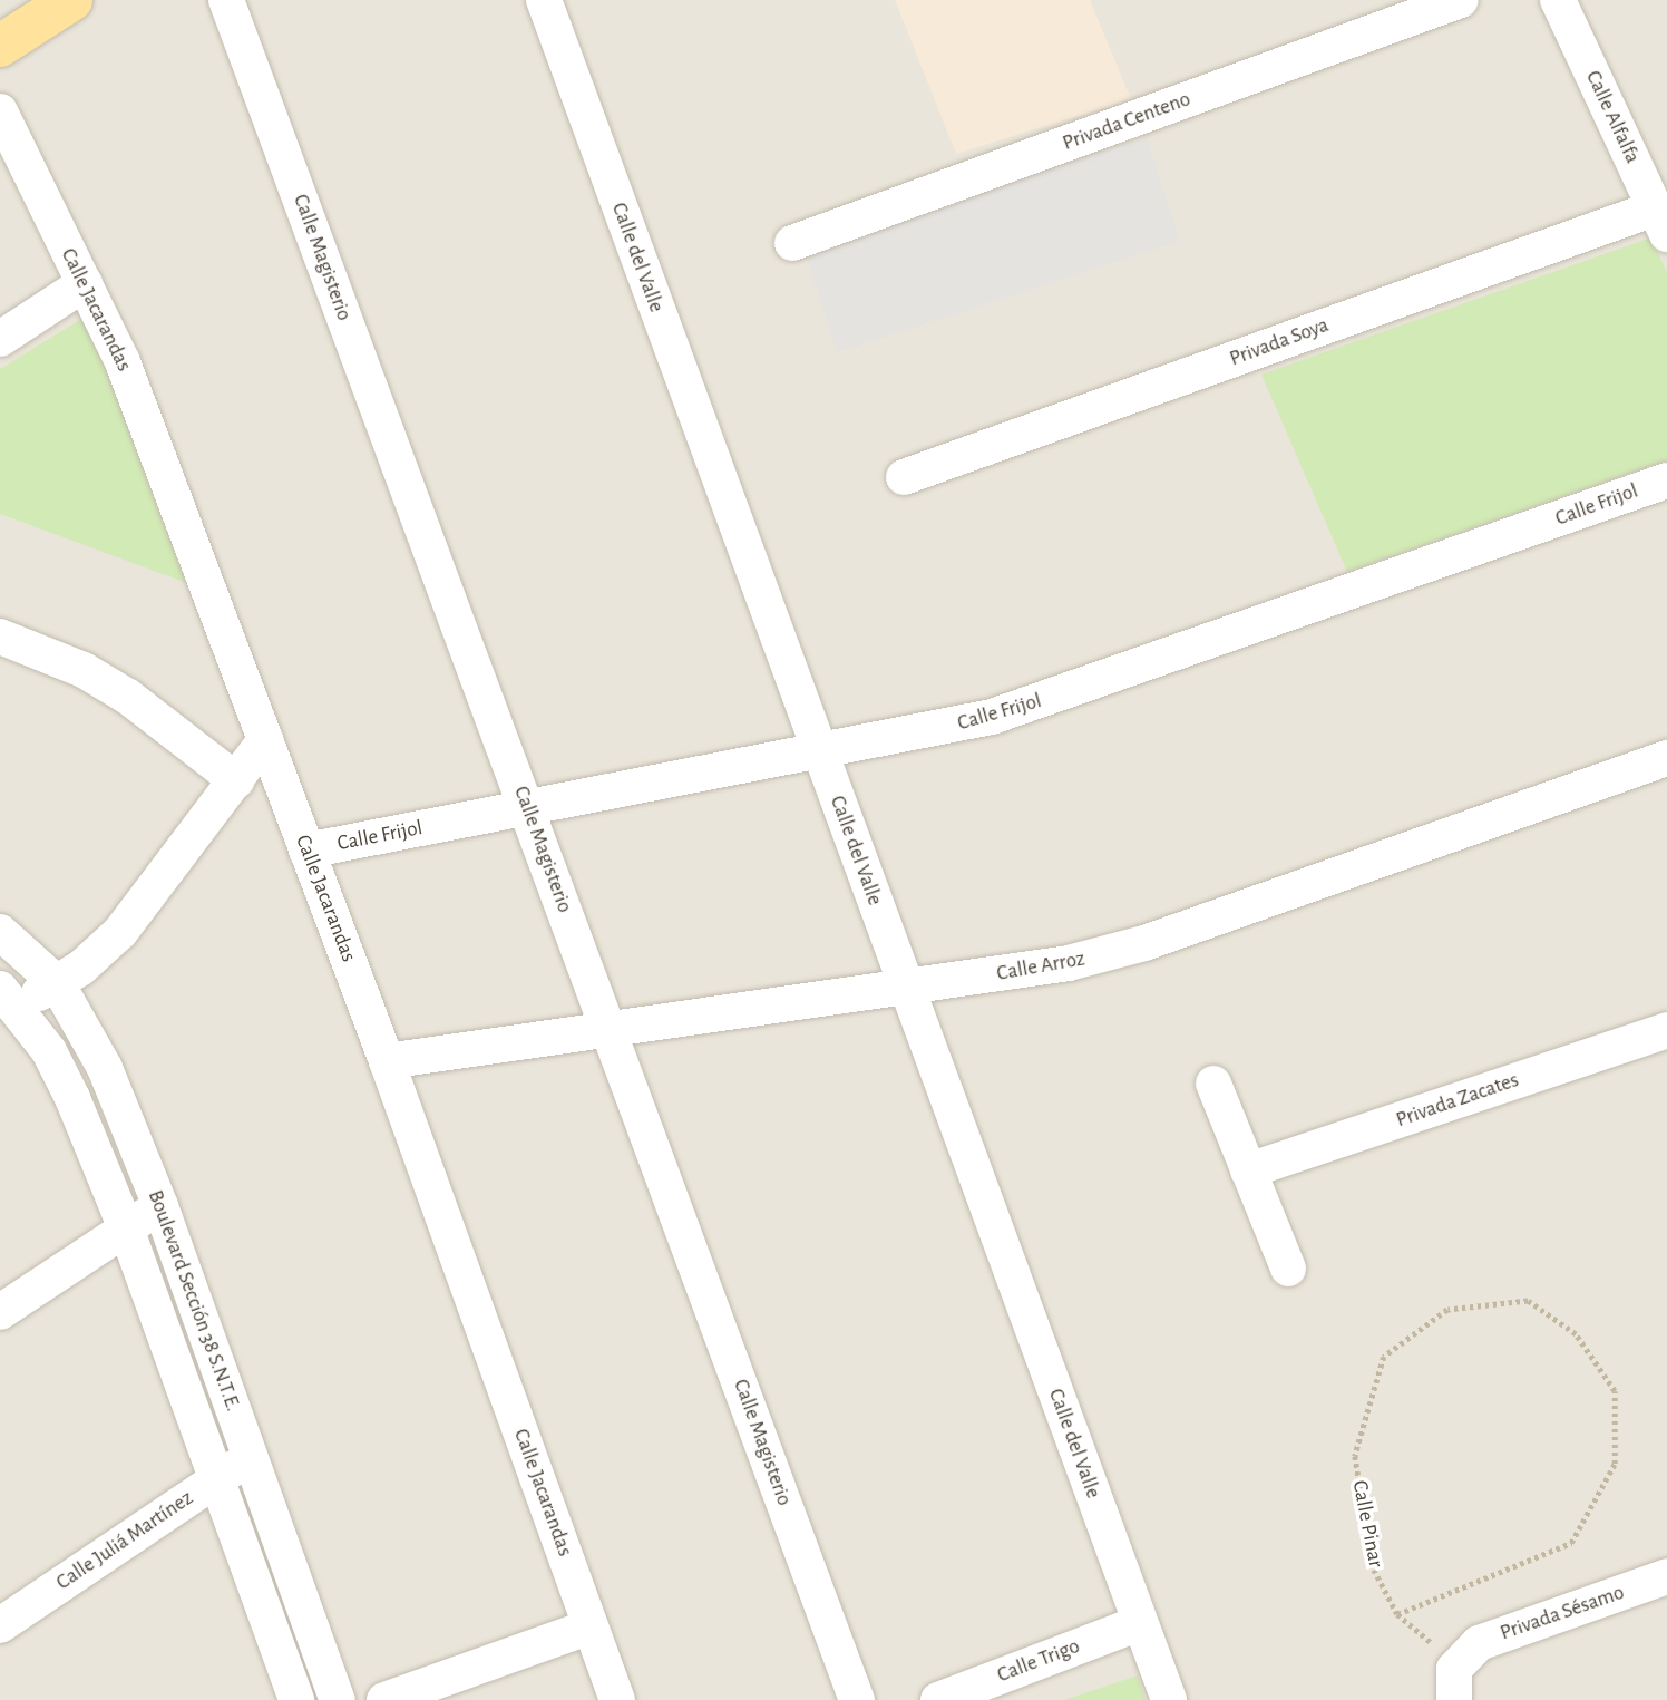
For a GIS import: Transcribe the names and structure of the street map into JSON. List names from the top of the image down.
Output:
{
  "streets": {
    "street": [
      "Calle Alfalfa",
      "Privada Centeno",
      "Calle Magisterio",
      "Calle del Valle",
      "Calle Jacarandas",
      "Privada Soya",
      "Calle Frijol",
      "Calle Arroz",
      "Privada Zacates",
      "Boulevard Sección 38 S.N.T.E.",
      "Calle Juliá Martínez",
      "Privada Sésamo",
      "Calle Trigo"
    ],
    "path": ["Calle Pinar"]
  },
  "crossings": [
    ["Calle Alfalfa", "Privada Soya"],
    ["Calle Magisterio", "Calle Frijol"],
    ["Calle Magisterio", "Calle Arroz"],
    ["Calle del Valle", "Calle Frijol"],
    ["Calle del Valle", "Calle Arroz"],
    ["Calle del Valle", "Calle Trigo"],
    ["Calle Jacarandas", "Calle Frijol"],
    ["Calle Jacarandas", "Calle Arroz"],
    ["Boulevard Sección 38 S.N.T.E.", "Calle Juliá Martínez"],
    ["Calle Pinar", "Privada Sésamo"]
  ]
}
